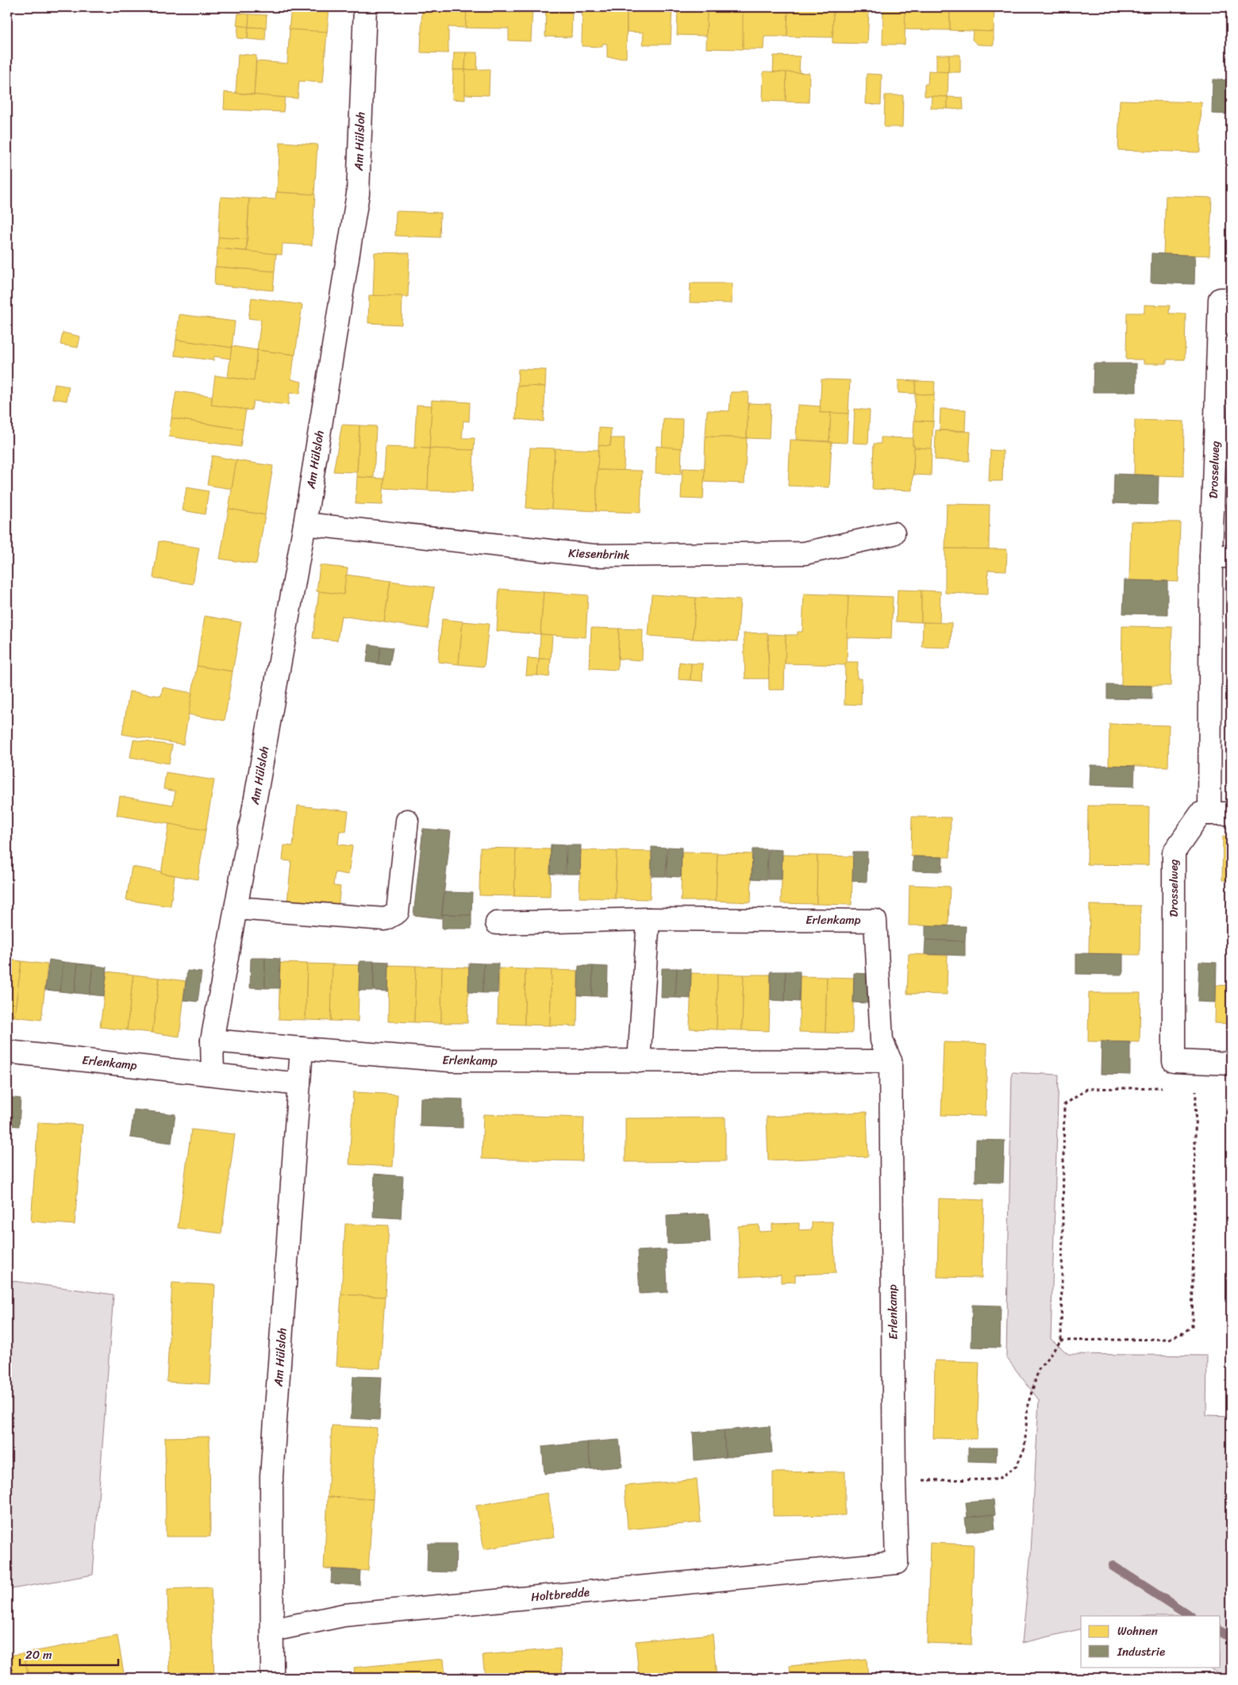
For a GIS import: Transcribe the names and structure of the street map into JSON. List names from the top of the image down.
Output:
{
  "streets": {
    "street": [
      "Am Hülsloh",
      "Drosselweg",
      "Kiesenbrink",
      "Erlenkamp",
      "Holtbredde"
    ]
  },
  "crossings": [
    ["Am Hülsloh", "Kiesenbrink"],
    ["Am Hülsloh", "Erlenkamp"],
    ["Am Hülsloh", "Holtbredde"],
    ["Erlenkamp", "Holtbredde"]
  ],
  "legend": ["Wohnen", "Industrie"],
  "scale_bar": "20 m"
}
